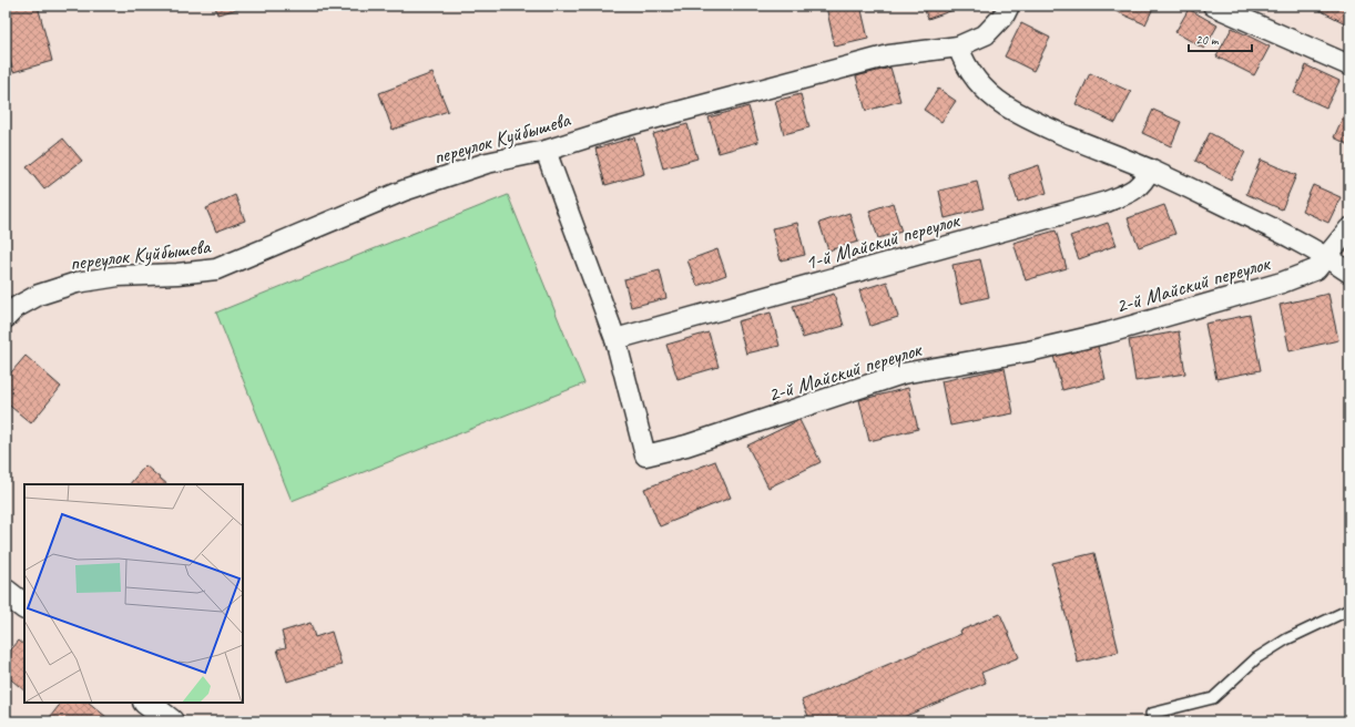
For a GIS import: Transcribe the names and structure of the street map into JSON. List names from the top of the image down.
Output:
{
  "streets": {
    "street": ["переулок Куйбышева", "1-й Майский переулок", "2-й Майский переулок"]
  },
  "crossings": [
    ["переулок Куйбышева", "2-й Майский переулок"],
    ["1-й Майский переулок", "2-й Майский переулок"]
  ],
  "scale_bar": "20 m"
}
